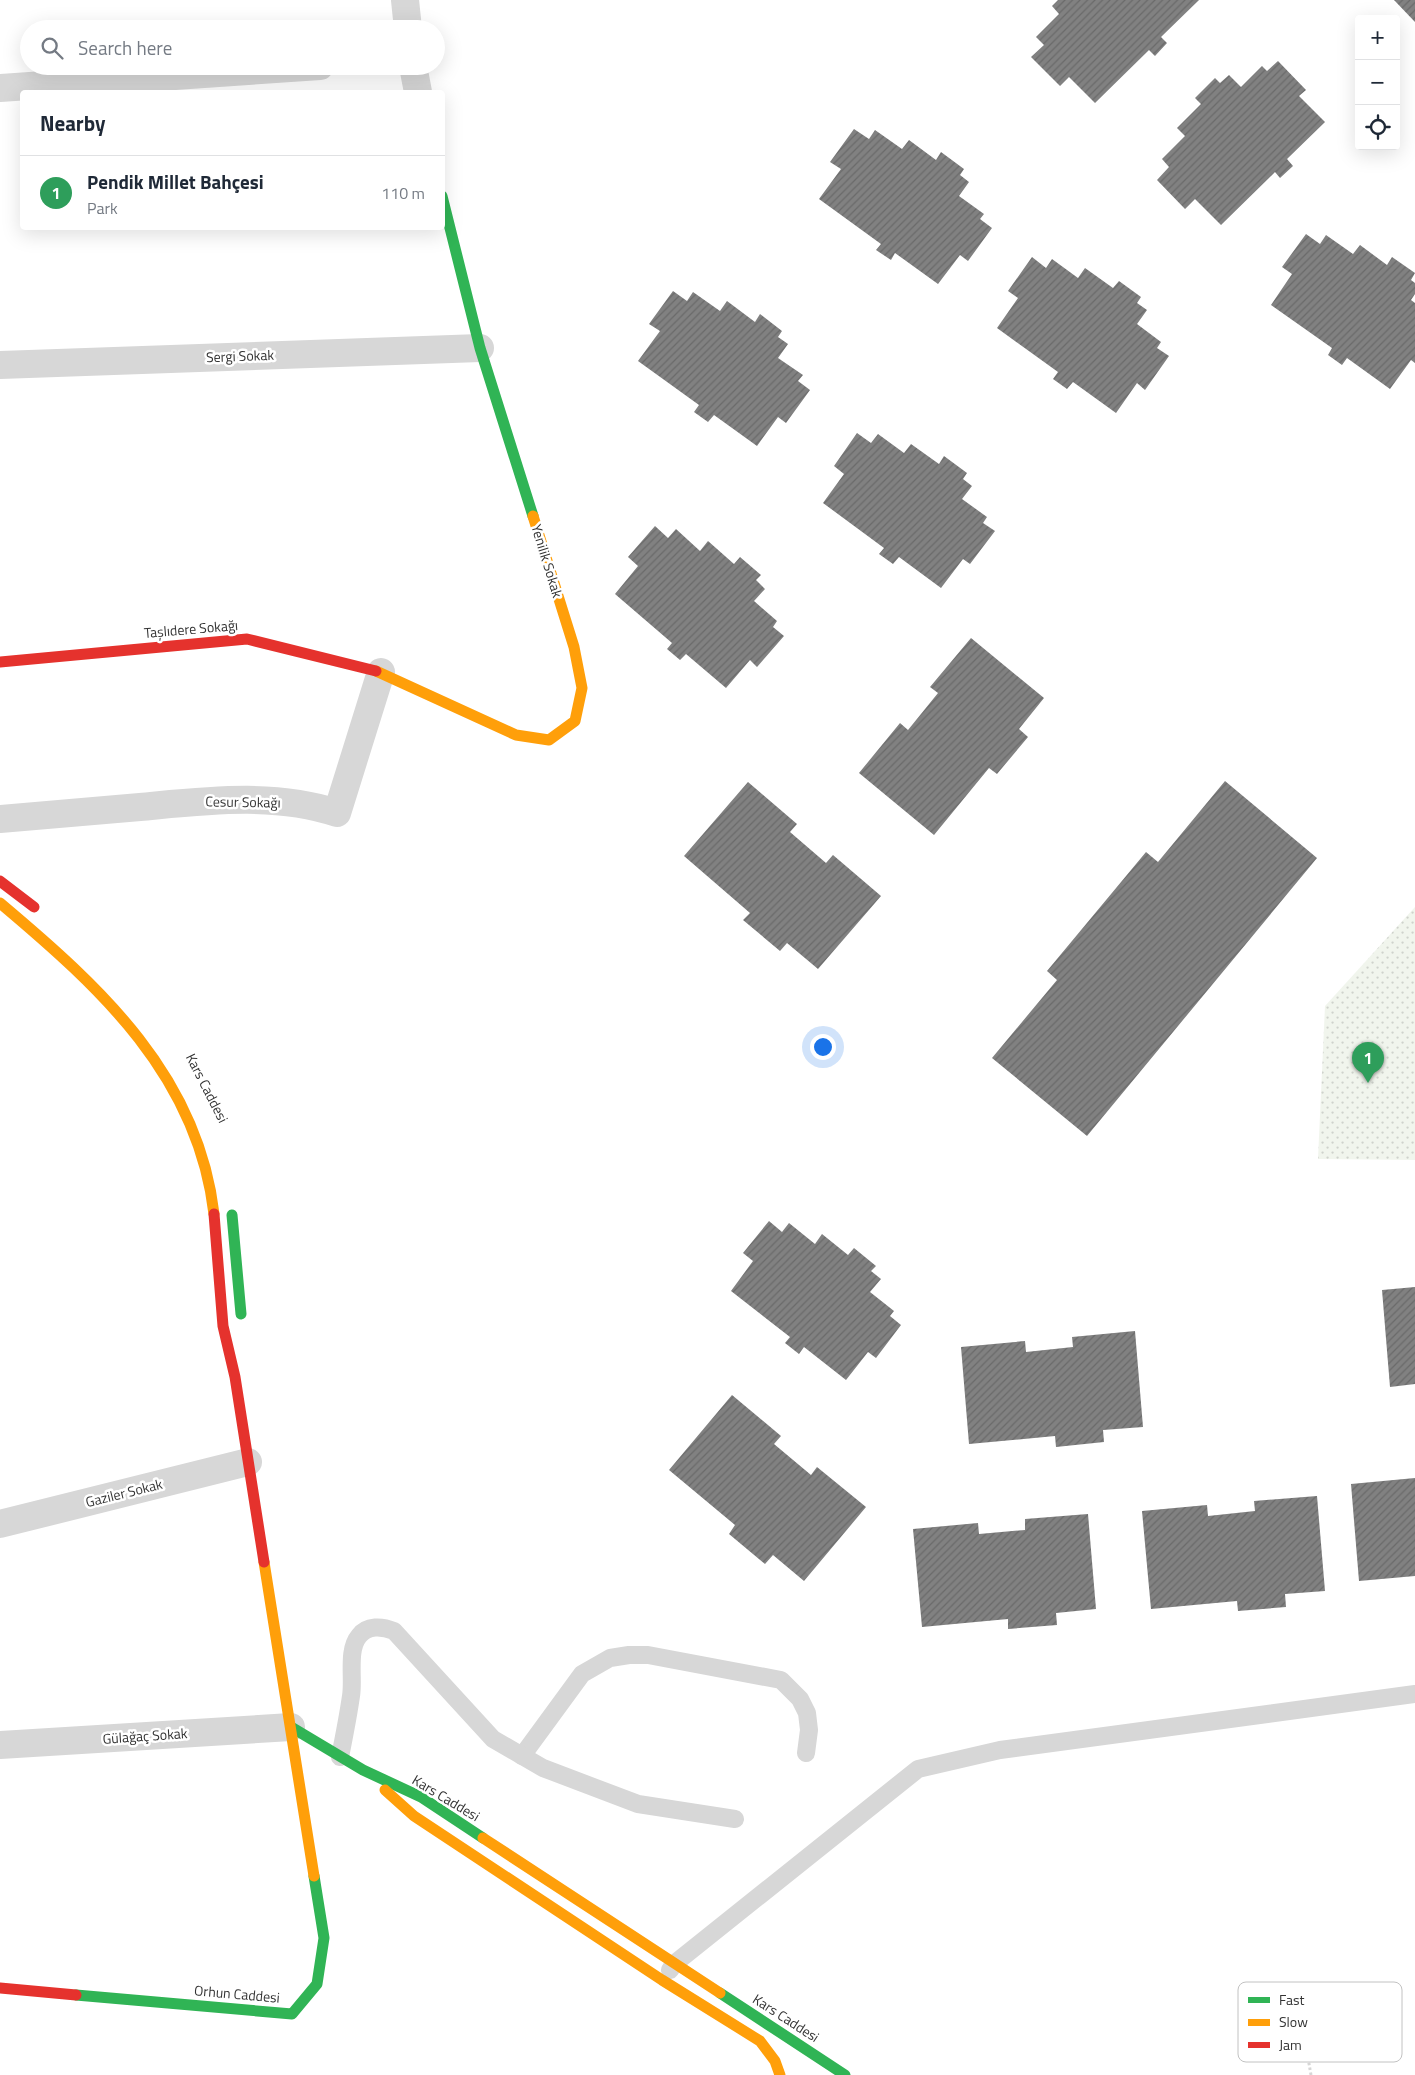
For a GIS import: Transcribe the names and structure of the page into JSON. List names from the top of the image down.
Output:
{
  "streets": {
    "street": [
      "Sergi Sokak",
      "Yenilik Sokak",
      "Taşlıdere Sokağı",
      "Cesur Sokağı",
      "Kars Caddesi",
      "Gaziler Sokak",
      "Gülağaç Sokak",
      "Orhun Caddesi"
    ]
  },
  "crossings": [
    ["Sergi Sokak", "Yenilik Sokak"],
    ["Yenilik Sokak", "Taşlıdere Sokağı"],
    ["Yenilik Sokak", "Cesur Sokağı"],
    ["Taşlıdere Sokağı", "Cesur Sokağı"],
    ["Gülağaç Sokak", "Orhun Caddesi"]
  ],
  "legend": ["Fast", "Slow", "Jam"],
  "page": {
    "map_buttons": ["+", "−"],
    "search": "Search here",
    "heading": "Nearby",
    "list": [
      {
        "mark": "1",
        "name": "Pendik Millet Bahçesi",
        "note": "Park",
        "value": "110 m"
      }
    ],
    "pins": "1"
  }
}
